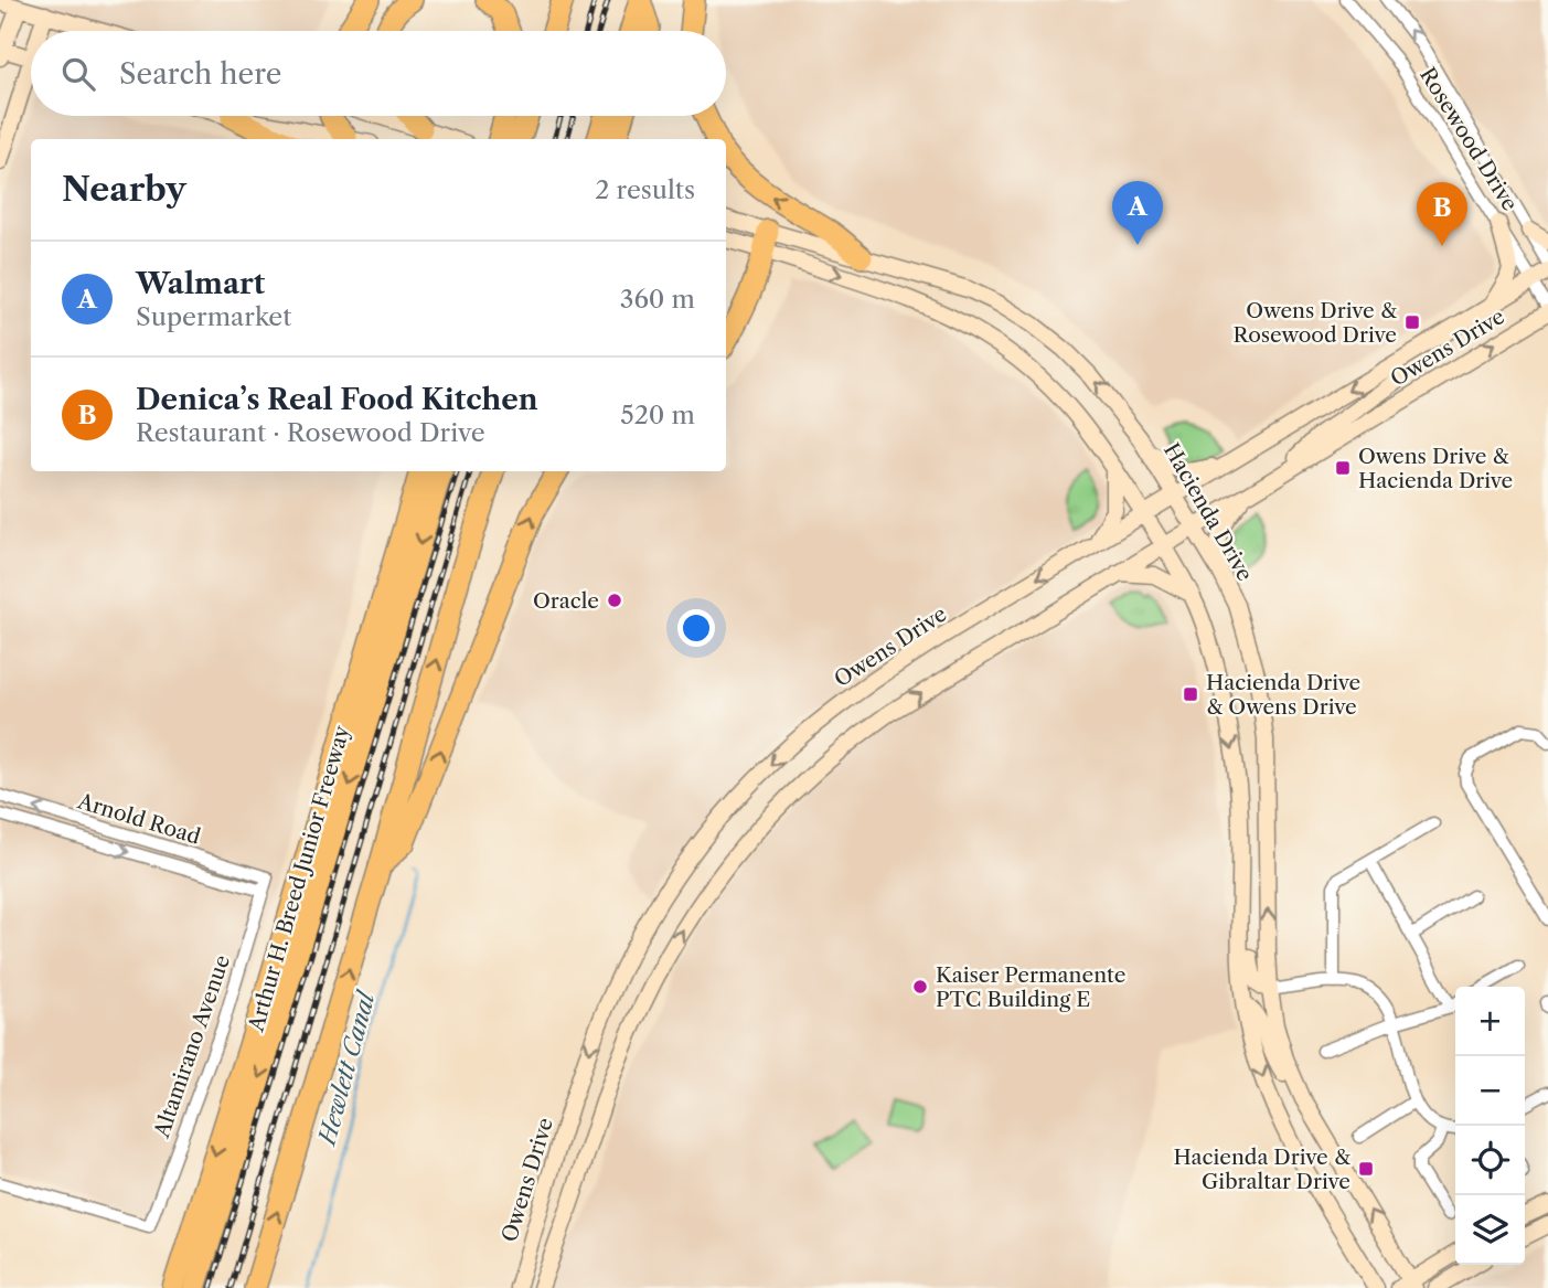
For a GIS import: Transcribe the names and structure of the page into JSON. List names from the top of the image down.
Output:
{
  "streets": {
    "highway": ["Arthur H. Breed Junior Freeway"],
    "main road": ["Owens Drive", "Hacienda Drive"],
    "street": ["Rosewood Drive", "Arnold Road", "Altamirano Avenue"]
  },
  "crossings": [
    ["Rosewood Drive", "Owens Drive"],
    ["Owens Drive", "Hacienda Drive"],
    ["Arnold Road", "Altamirano Avenue"]
  ],
  "water": ["Hewlett Canal"],
  "places": {
    "transit": [
      "Owens Drive & Rosewood Drive",
      "Owens Drive & Hacienda Drive",
      "Hacienda Drive & Owens Drive",
      "Hacienda Drive & Gibraltar Drive"
    ],
    "other": ["Oracle", "Kaiser Permanente PTC Building E"]
  },
  "page": {
    "search": "Search here",
    "heading": ["Nearby", "2 results"],
    "pins": ["A", "B"],
    "list": [
      {
        "mark": "A",
        "name": "Walmart",
        "note": "Supermarket",
        "value": "360 m"
      },
      {
        "mark": "B",
        "name": "Denica’s Real Food Kitchen",
        "note": "Restaurant · Rosewood Drive",
        "value": "520 m"
      }
    ],
    "map_buttons": ["+", "−"]
  }
}
